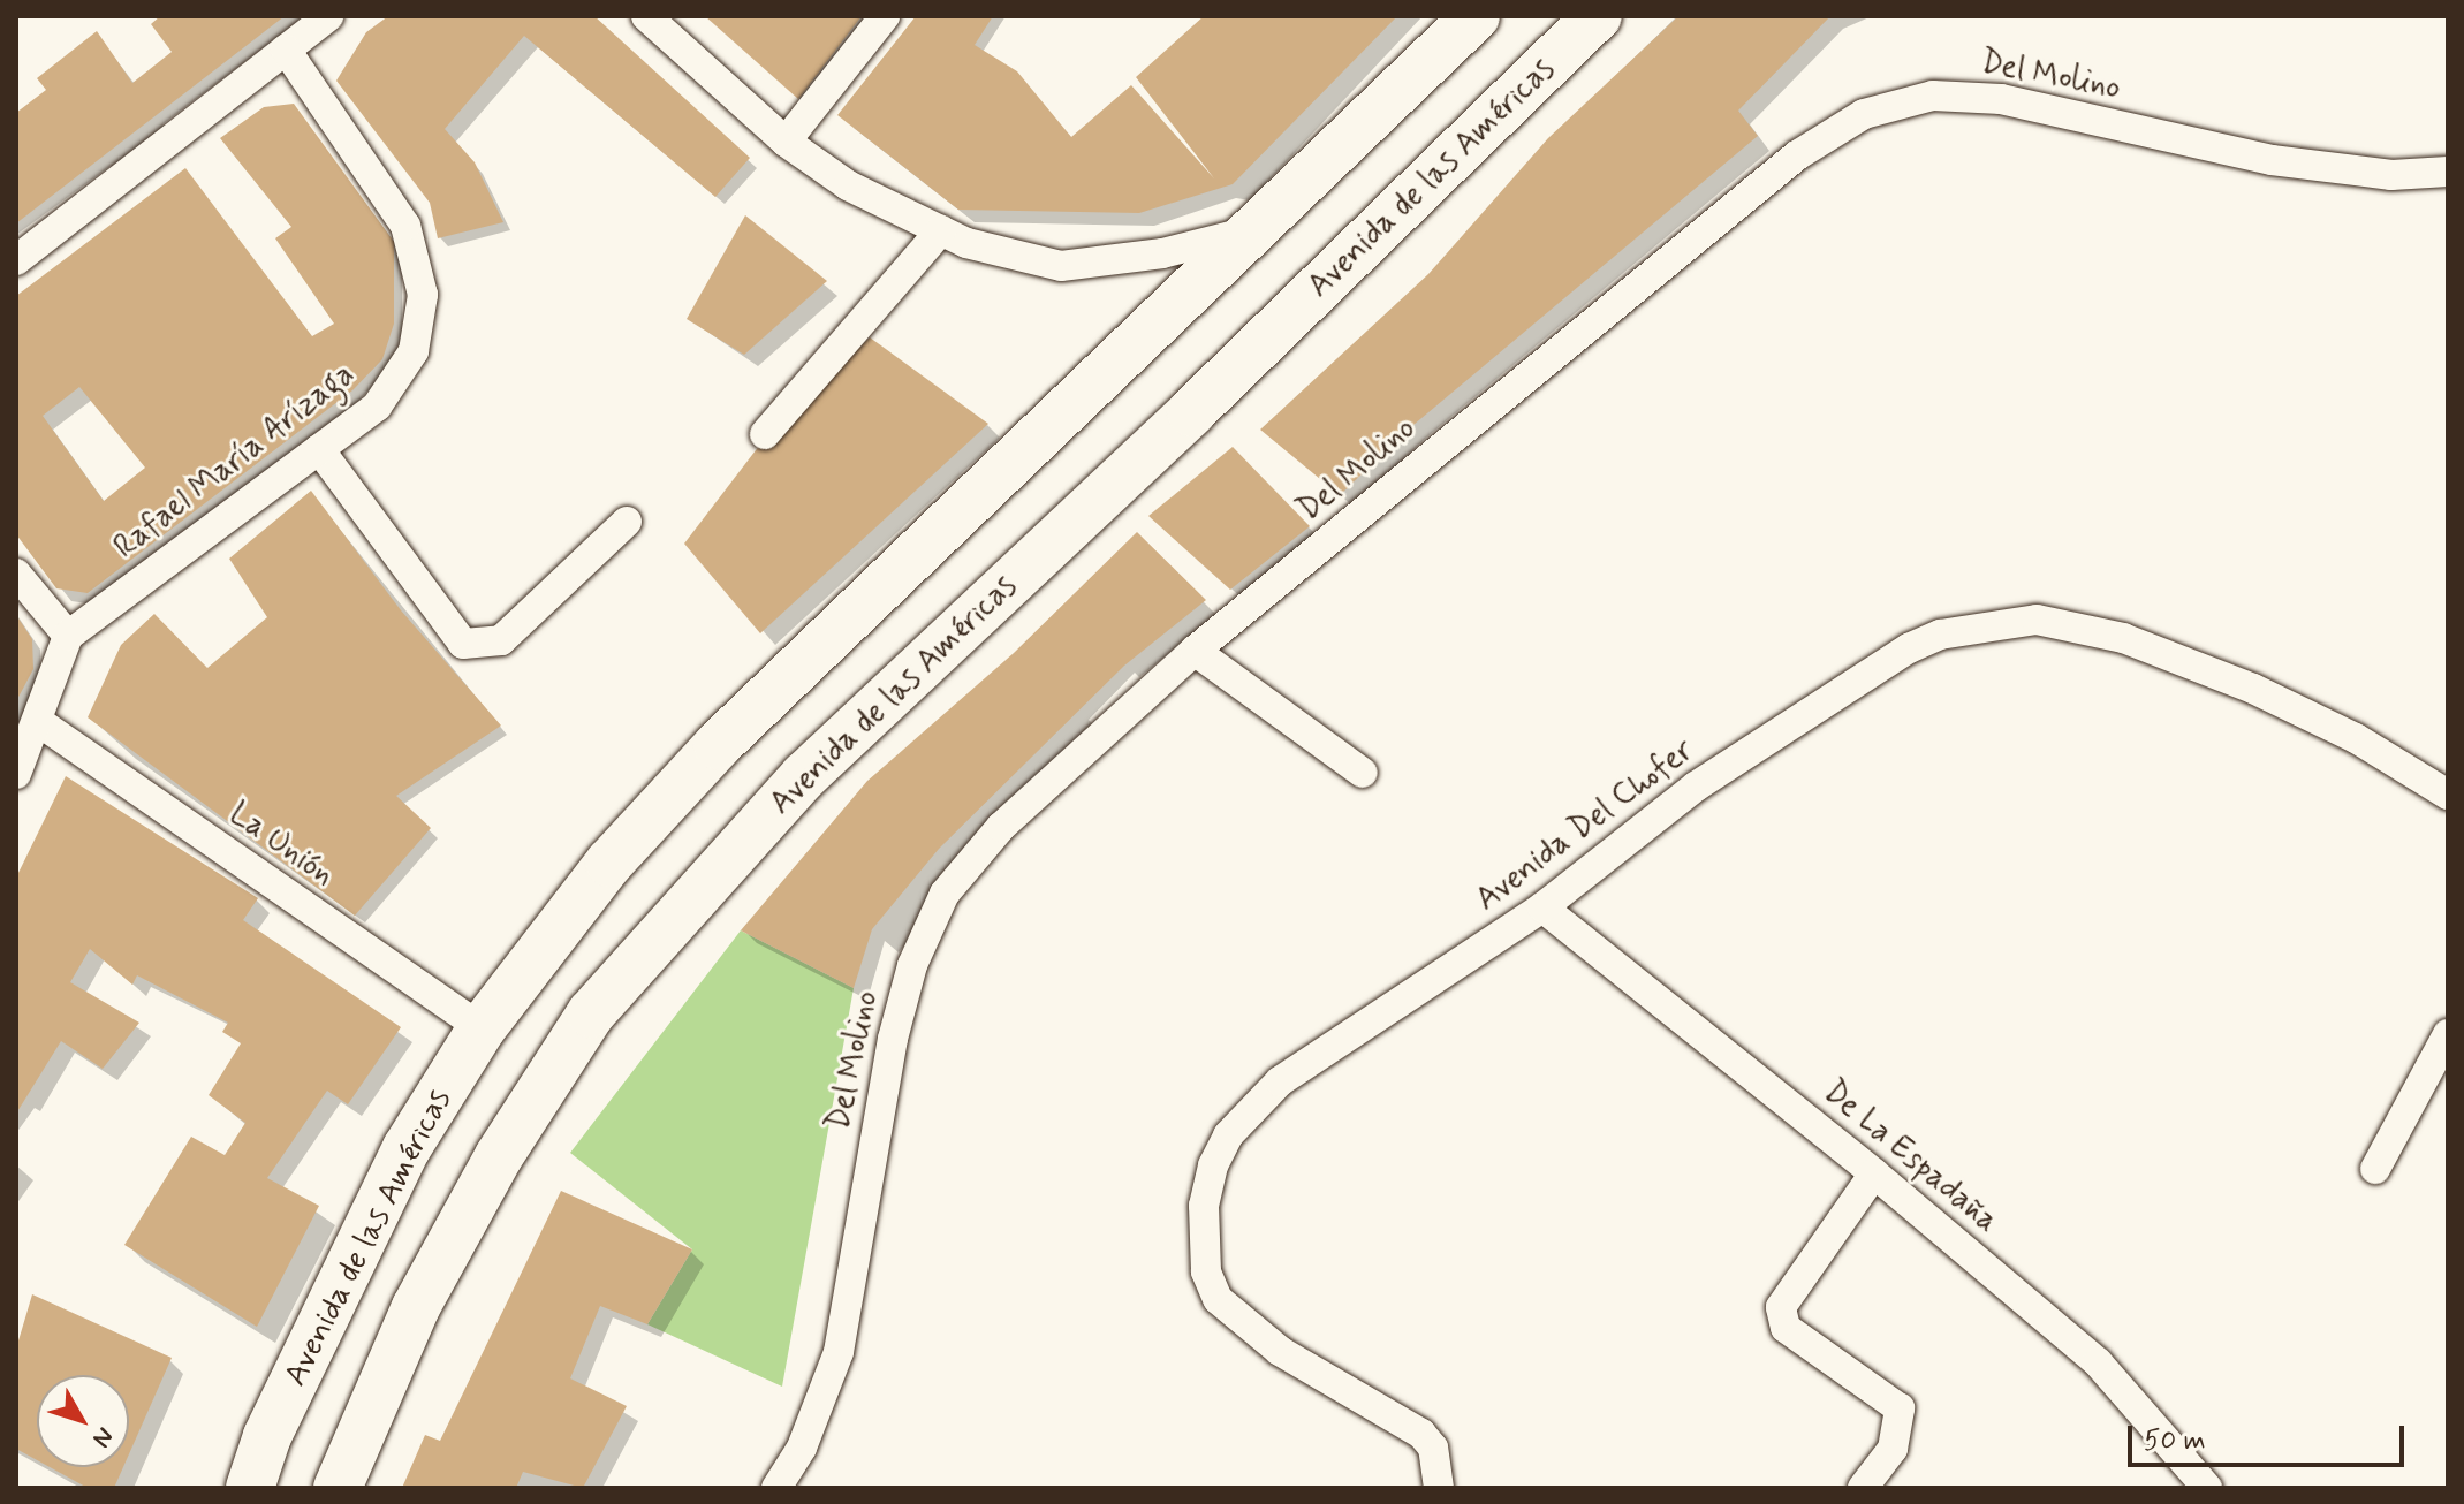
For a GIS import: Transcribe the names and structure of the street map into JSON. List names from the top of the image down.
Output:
{
  "streets": {
    "main road": ["Avenida de las Américas"],
    "street": [
      "Del Molino",
      "Rafael María Arízaga",
      "Avenida Del Chofer",
      "La Unión",
      "De La Espadaña"
    ]
  },
  "crossings": [
    ["Avenida de las Américas", "La Unión"],
    ["Avenida Del Chofer", "De La Espadaña"]
  ],
  "scale_bar": "50 m",
  "north": "bottom right"
}
